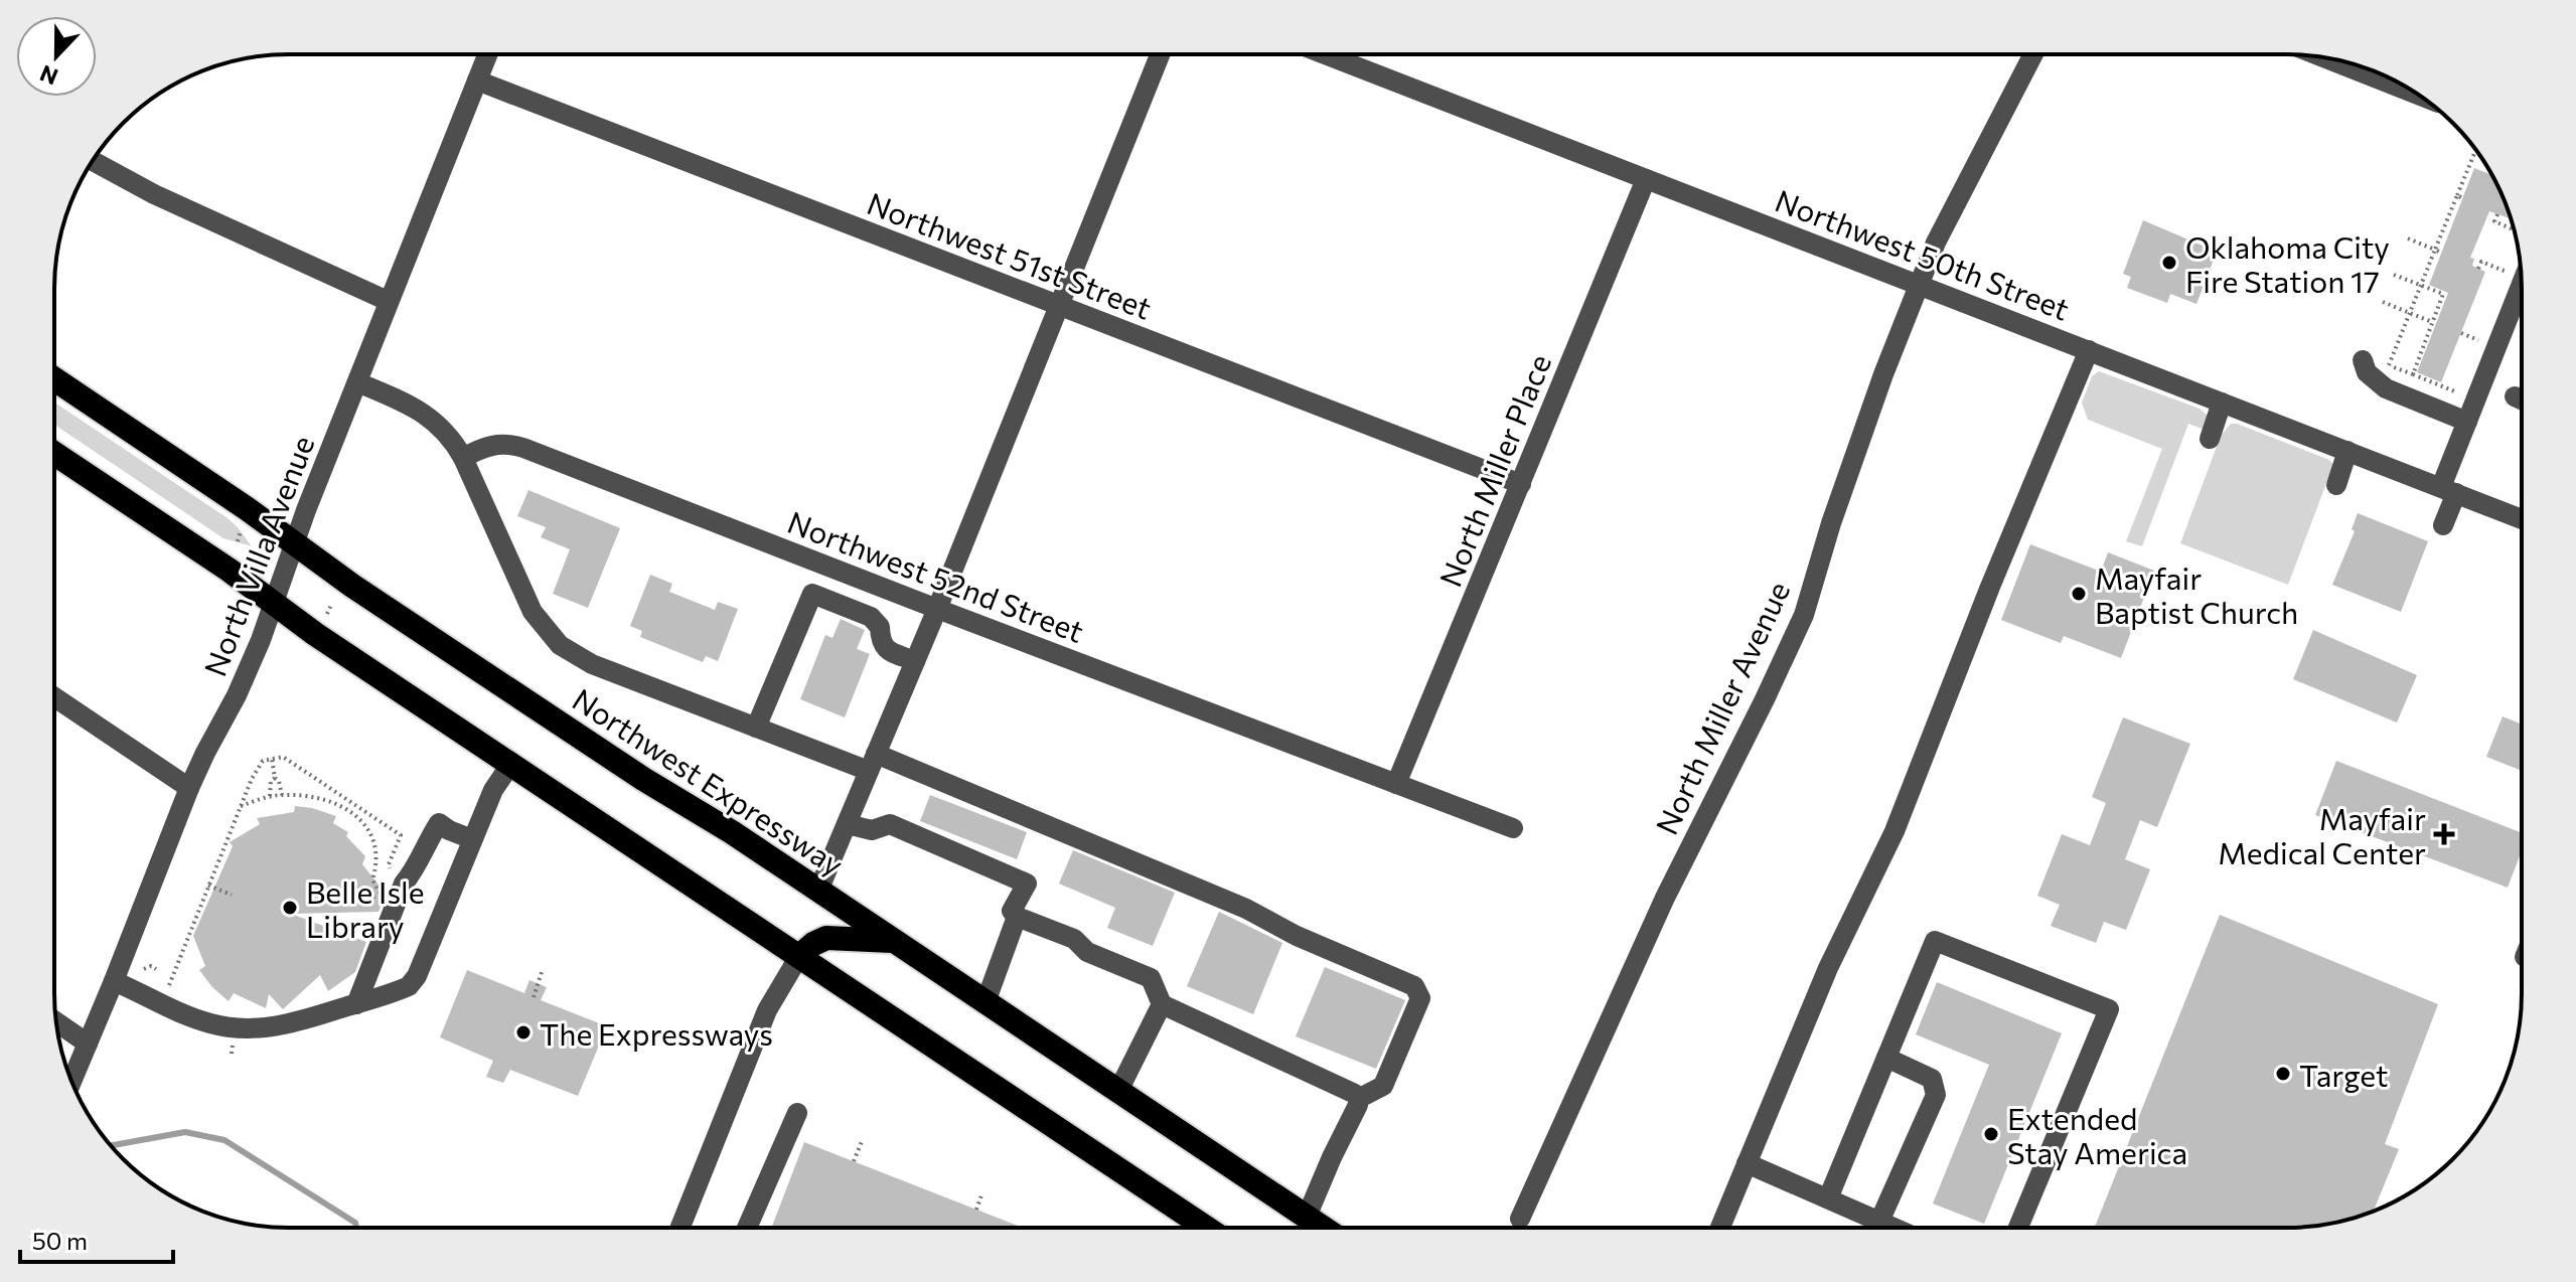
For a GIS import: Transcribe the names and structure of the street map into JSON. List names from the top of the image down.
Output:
{
  "streets": {
    "highway": ["Northwest Expressway"],
    "street": [
      "Northwest 50th Street",
      "Northwest 51st Street",
      "North Miller Place",
      "North Villa Avenue",
      "Northwest 52nd Street",
      "North Miller Avenue"
    ]
  },
  "crossings": [
    ["Northwest 50th Street", "North Miller Place"],
    ["Northwest 50th Street", "North Miller Avenue"],
    ["Northwest 51st Street", "North Miller Place"],
    ["Northwest 51st Street", "North Villa Avenue"],
    ["North Miller Place", "Northwest 52nd Street"],
    ["North Villa Avenue", "Northwest Expressway"]
  ],
  "places": {
    "other": [
      "Oklahoma City Fire Station 17",
      "Mayfair Baptist Church",
      "Belle Isle Library",
      "The Expressways",
      "Target",
      "Extended Stay America"
    ],
    "health": ["Mayfair Medical Center"]
  },
  "scale_bar": "50 m",
  "north": "bottom"
}
